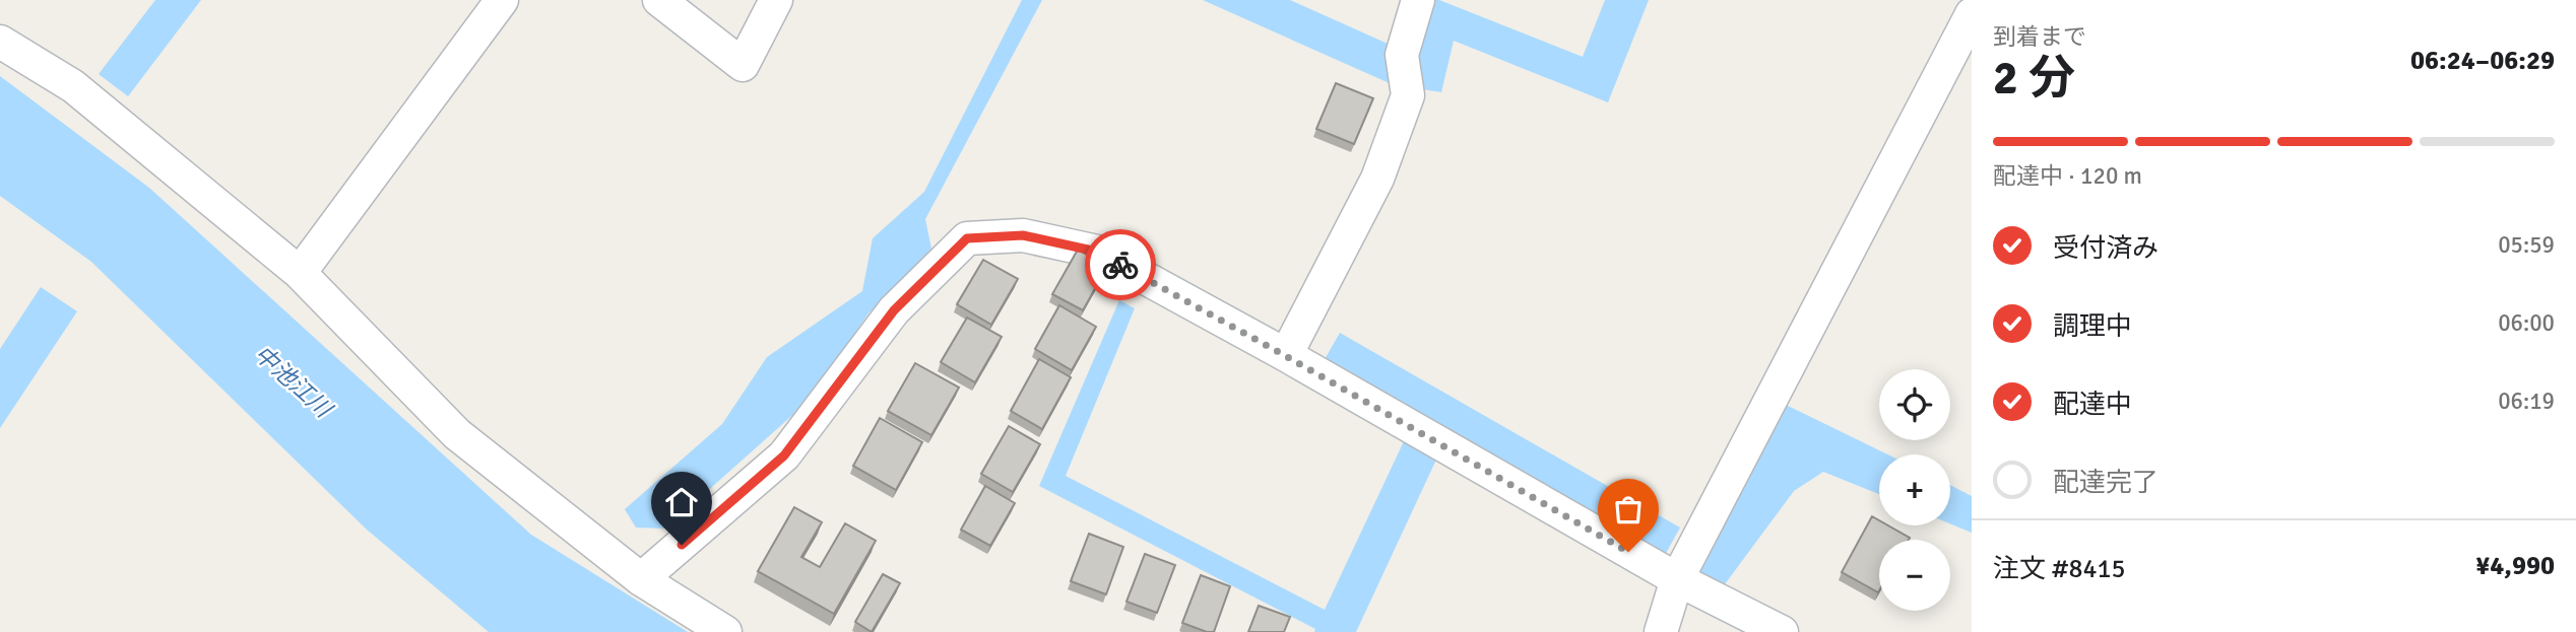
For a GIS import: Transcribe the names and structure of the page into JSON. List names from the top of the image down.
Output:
{
  "water": ["中池江川"],
  "page": {
    "heading": ["2 分", "到着まで", "06:24–06:29"],
    "panel": ["注文 #8415", "¥4,990"],
    "bar": "配達中 · 120 m",
    "list": [
      ["受付済み", "05:59"],
      ["調理中", "06:00"],
      ["配達中", "06:19"],
      "配達完了"
    ],
    "map_buttons": ["+", "−"]
  }
}
